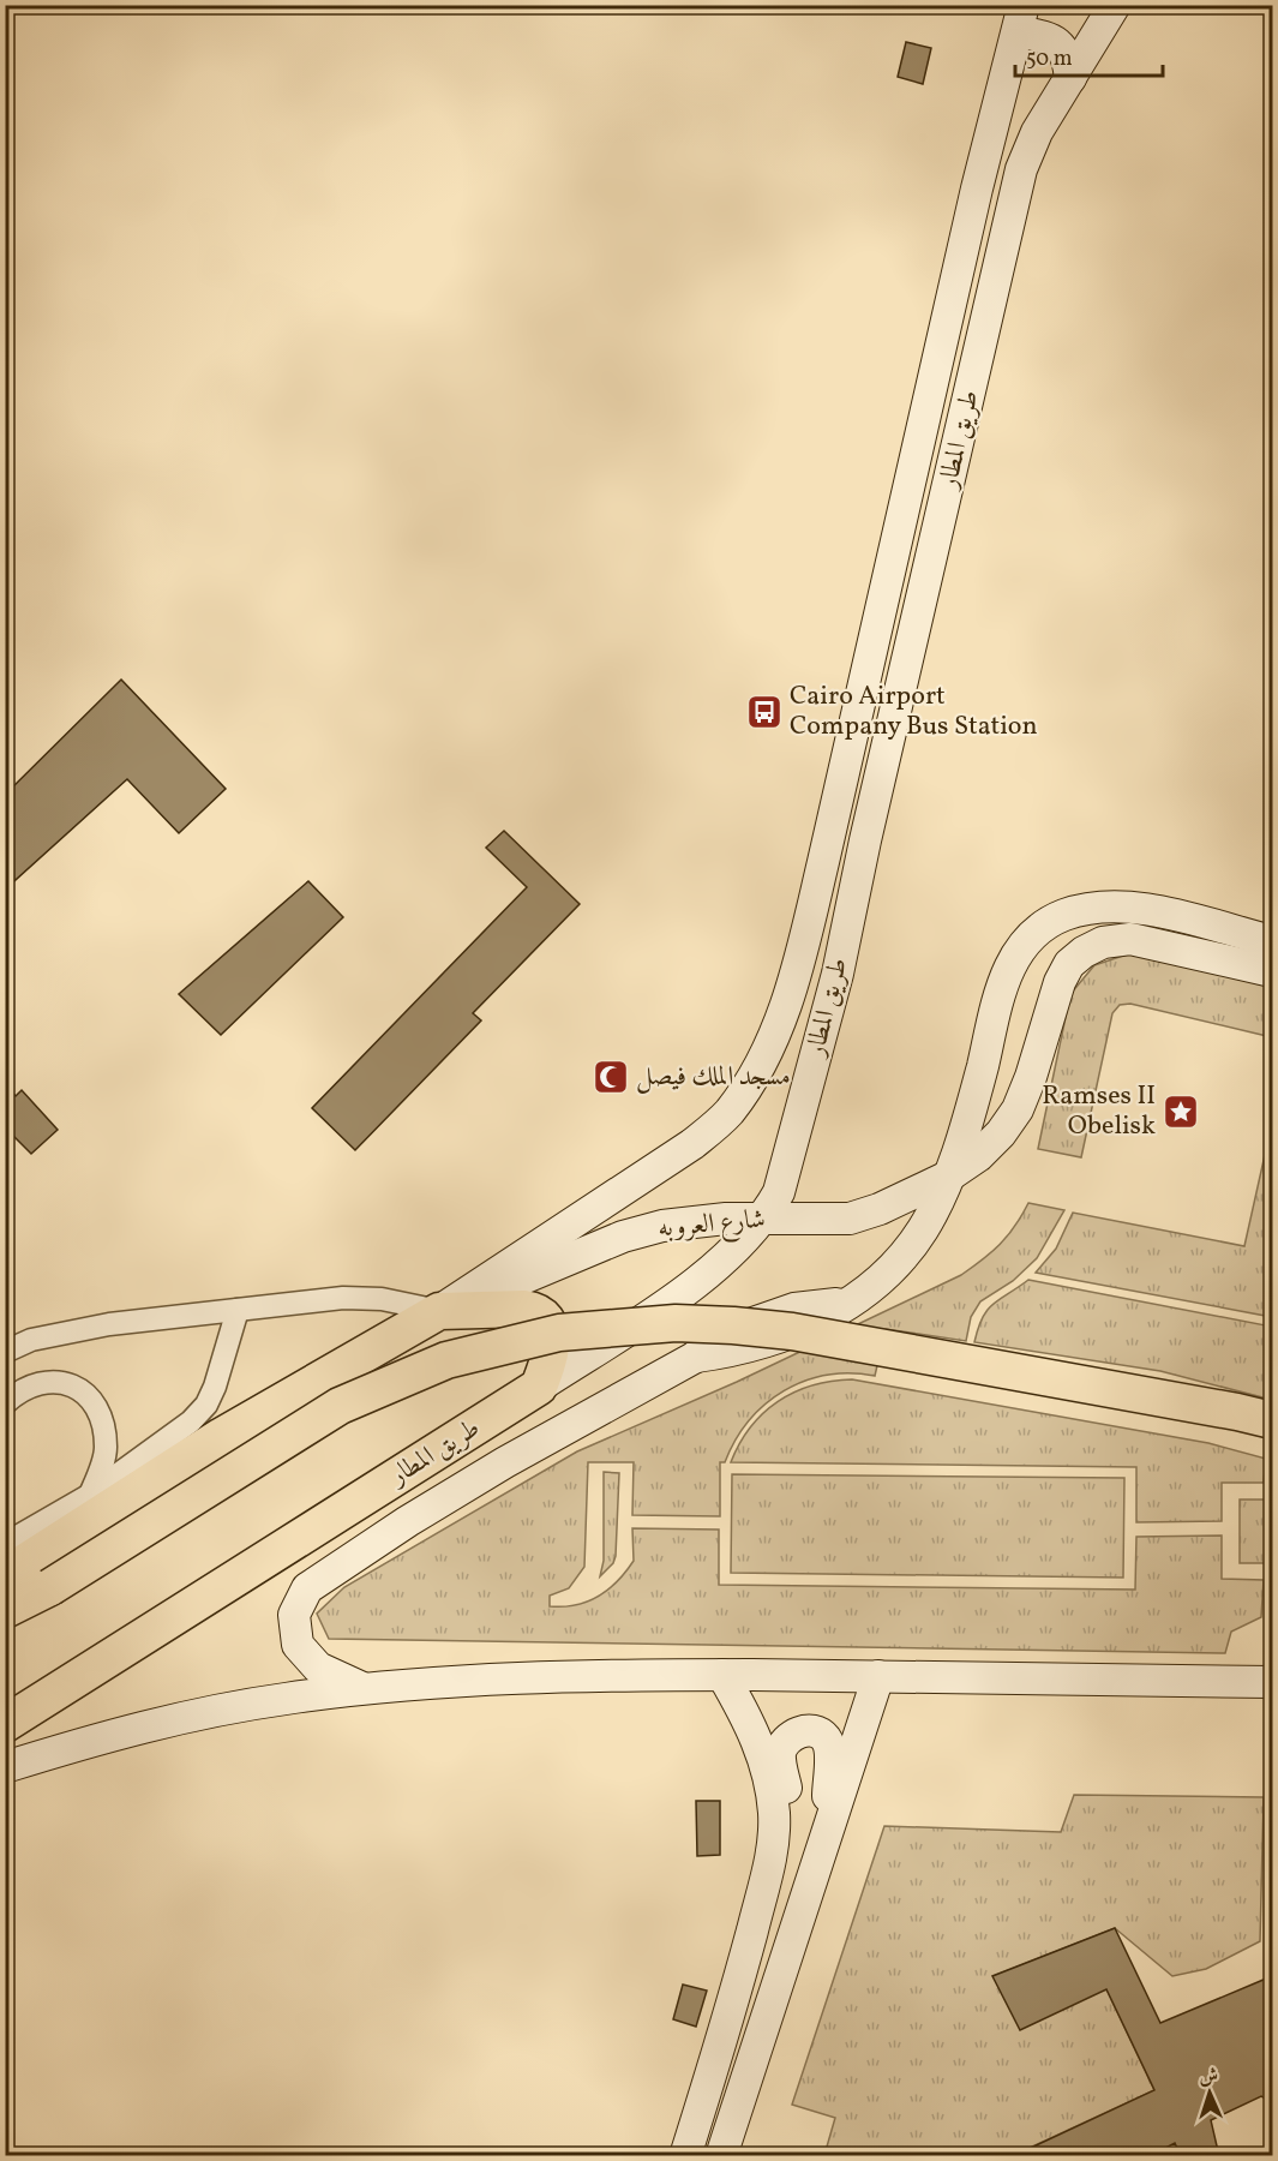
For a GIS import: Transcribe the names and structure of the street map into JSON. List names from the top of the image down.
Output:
{
  "streets": {
    "main road": ["طريق المطار", "شارع العروبه"]
  },
  "crossings": [
    ["طريق المطار", "شارع العروبه"]
  ],
  "places": {
    "bus stop": ["Cairo Airport Company Bus Station"],
    "mosque": ["مسجد الملك فيصل"],
    "place": ["Ramses II Obelisk"]
  },
  "scale_bar": "50 m",
  "north": "top"
}
